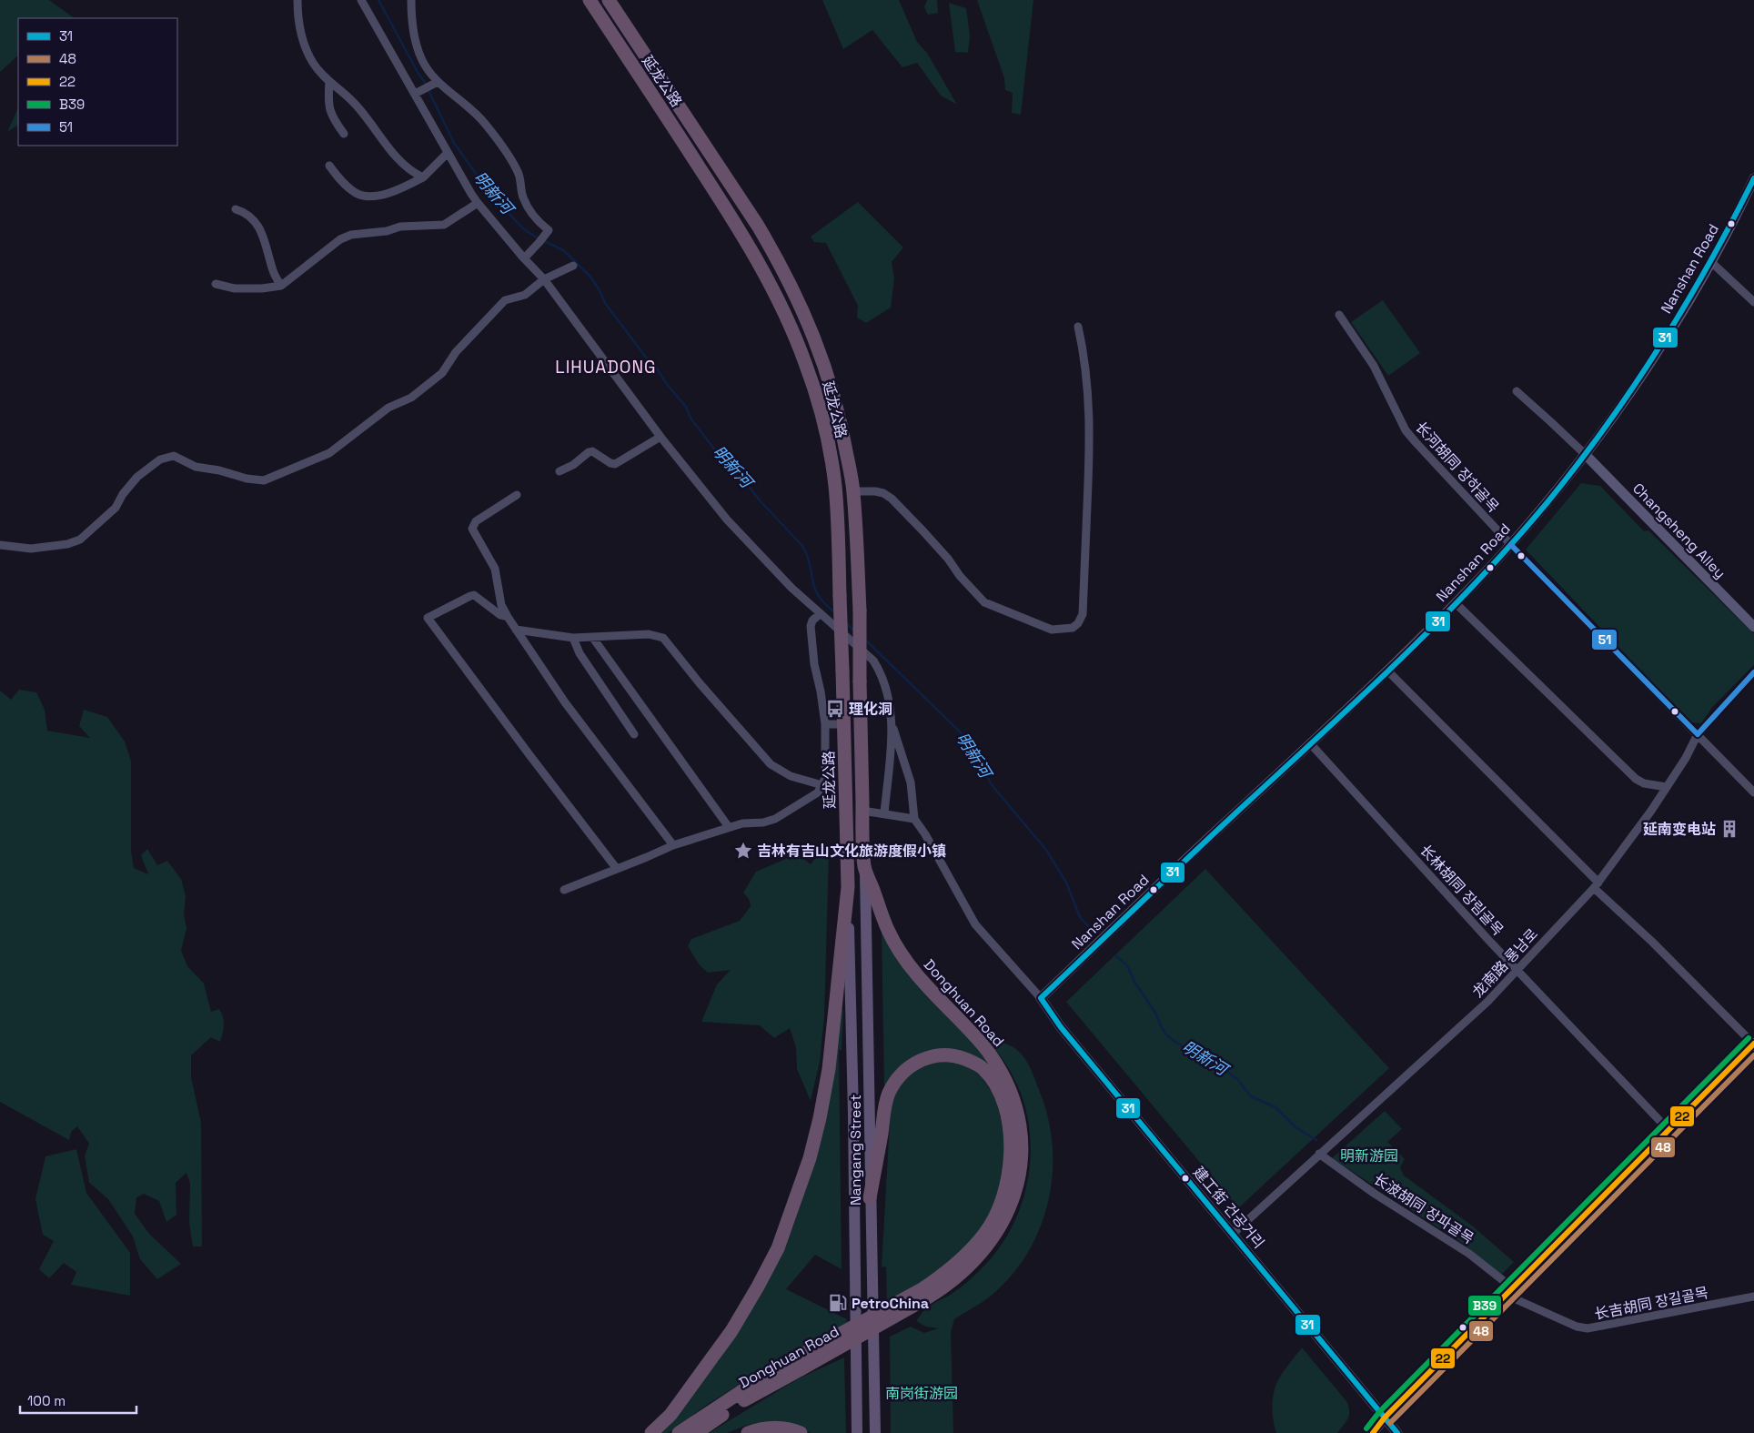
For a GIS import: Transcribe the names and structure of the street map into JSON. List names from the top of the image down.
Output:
{
  "streets": {
    "highway": ["延龙公路", "Donghuan Road"],
    "main road": ["Nangang Street"],
    "street": [
      "Nanshan Road",
      "长河胡同 장하골목",
      "Changsheng Alley",
      "长林胡同 장림골목",
      "龙南路 룡남로",
      "建工街 건공거리",
      "长波胡同 장파골목",
      "长吉胡同 장길골목"
    ]
  },
  "crossings": [
    ["延龙公路", "Donghuan Road"],
    ["延龙公路", "Nangang Street"],
    ["Nanshan Road", "长河胡同 장하골목"],
    ["Nanshan Road", "Changsheng Alley"],
    ["Nanshan Road", "长林胡同 장림골목"],
    ["Nanshan Road", "建工街 건공거리"],
    ["长河胡同 장하골목", "龙南路 룡남로"],
    ["长林胡同 장림골목", "龙南路 룡남로"],
    ["龙南路 룡남로", "建工街 건공거리"],
    ["龙南路 룡남로", "长波胡同 장파골목"],
    ["Donghuan Road", "Nangang Street"],
    ["长波胡同 장파골목", "长吉胡同 장길골목"]
  ],
  "districts": ["LIHUADONG"],
  "water": ["明新河"],
  "parks": ["明新游园", "南岗街游园"],
  "places": {
    "bus stop": ["理化洞"],
    "building": ["延南变电站"],
    "place": ["吉林有吉山文化旅游度假小镇"],
    "fuel station": ["PetroChina"]
  },
  "lines": [
    "transit line 31",
    "transit line 51",
    "transit line B39",
    "transit line 22",
    "transit line 48"
  ],
  "legend": [
    "31",
    "48",
    "22",
    "B39",
    "51"
  ],
  "scale_bar": "100 m"
}
